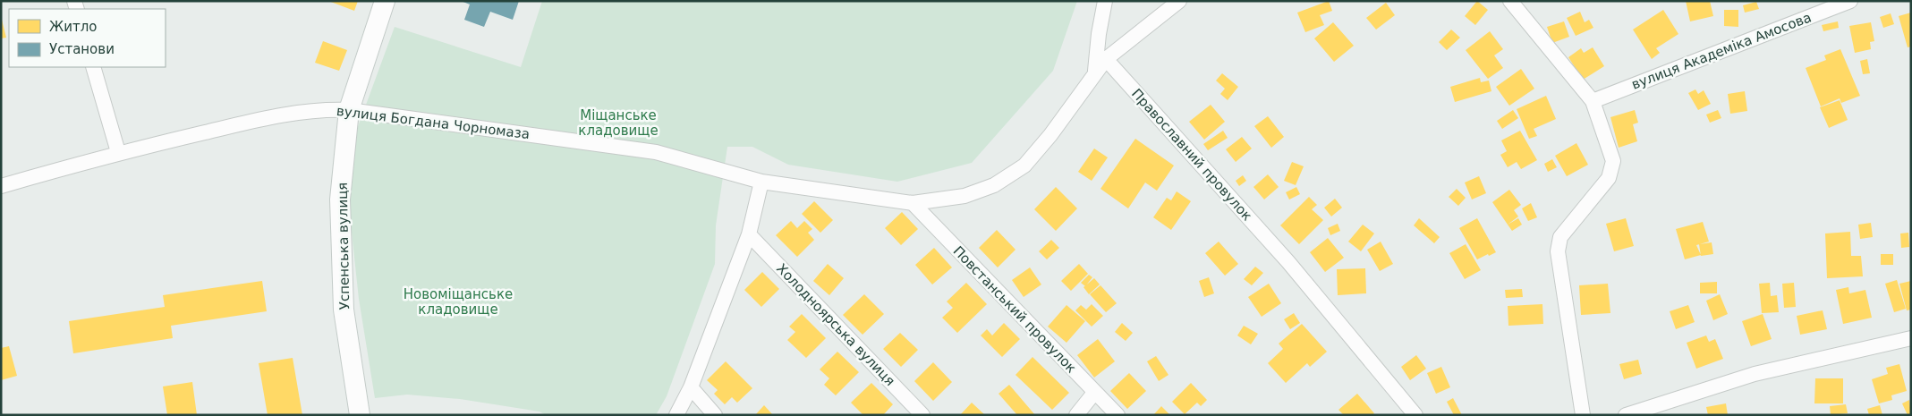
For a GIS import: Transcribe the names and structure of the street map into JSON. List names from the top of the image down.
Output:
{
  "streets": {
    "street": [
      "вулиця Академіка Амосова",
      "вулиця Богдана Чорномаза",
      "Православний провулок",
      "Успенська вулиця",
      "Повстанський провулок",
      "Холодноярська вулиця"
    ]
  },
  "crossings": [
    ["вулиця Богдана Чорномаза", "Успенська вулиця"],
    ["вулиця Богдана Чорномаза", "Повстанський провулок"]
  ],
  "parks": ["Міщанське кладовище", "Новоміщанське кладовище"],
  "legend": ["Житло", "Установи"]
}
